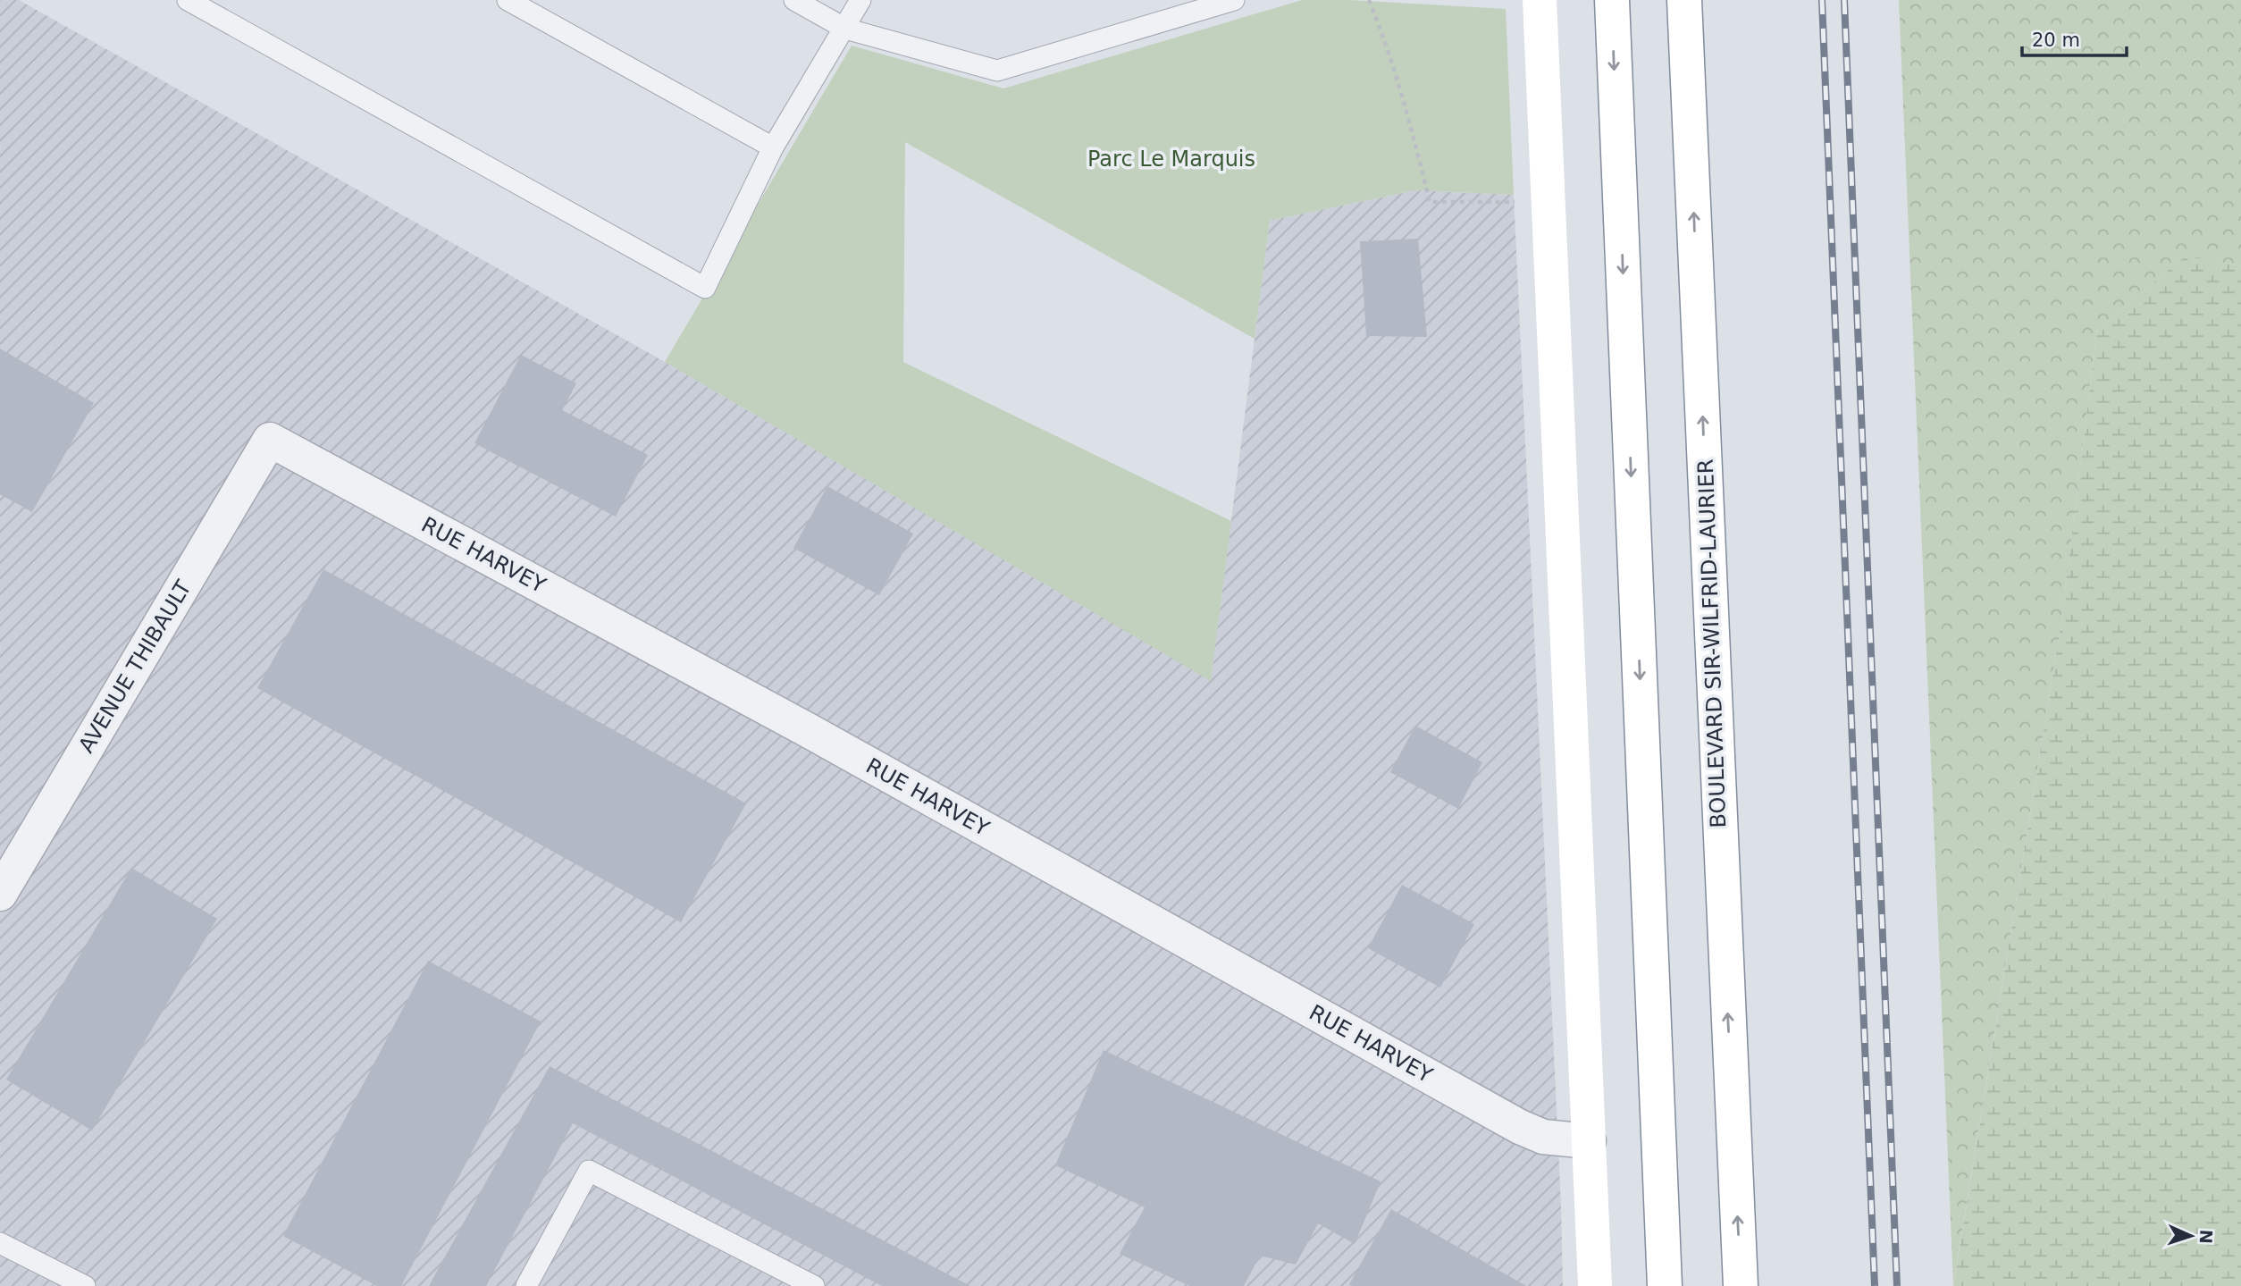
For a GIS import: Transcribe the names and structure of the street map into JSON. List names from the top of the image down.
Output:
{
  "streets": {
    "main road": ["BOULEVARD SIR-WILFRID-LAURIER"],
    "street": ["RUE HARVEY", "AVENUE THIBAULT"]
  },
  "crossings": [
    ["RUE HARVEY", "AVENUE THIBAULT"]
  ],
  "parks": ["Parc Le Marquis"],
  "scale_bar": "20 m",
  "north": "right"
}
